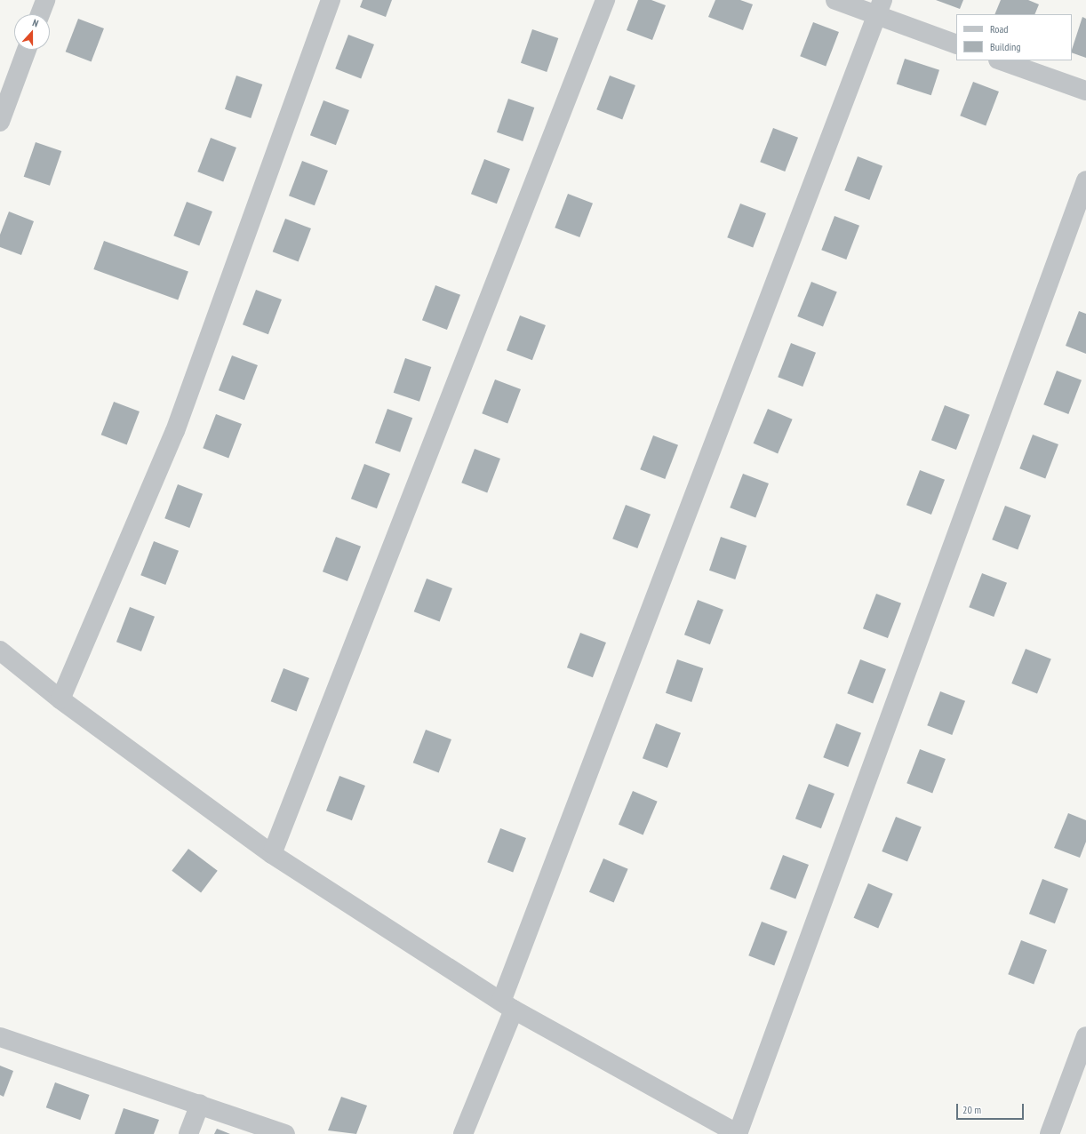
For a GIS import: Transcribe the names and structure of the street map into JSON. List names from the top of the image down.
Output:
{
  "legend": ["Road", "Building"],
  "scale_bar": "20 m",
  "north": "top"
}
